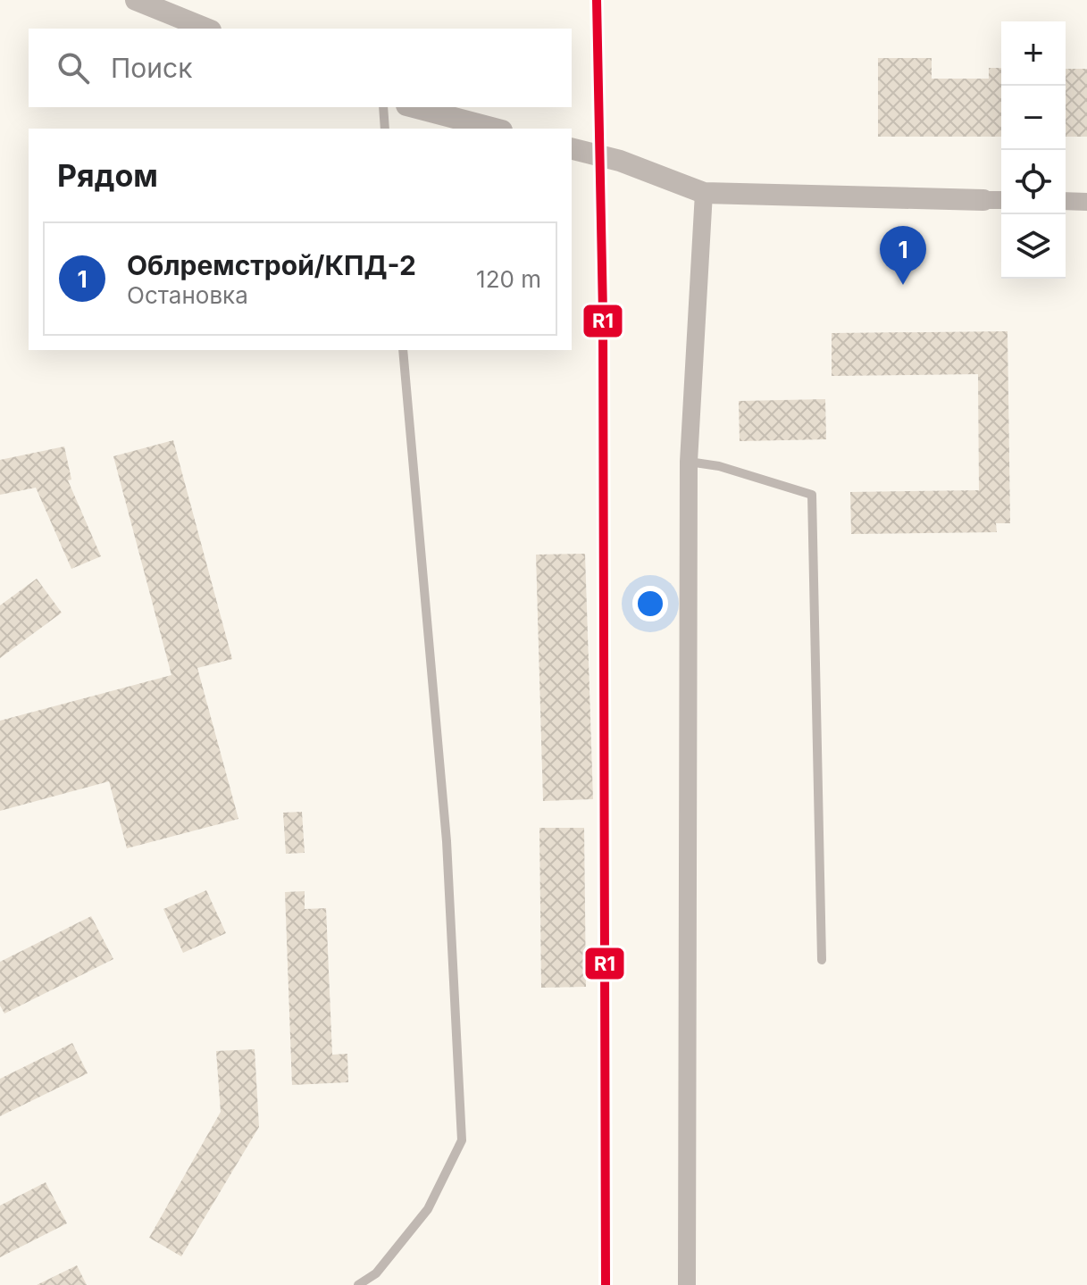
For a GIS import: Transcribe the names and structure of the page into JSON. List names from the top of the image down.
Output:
{
  "lines": ["transit line R1"],
  "page": {
    "map_buttons": ["+", "−"],
    "search": "Поиск",
    "heading": "Рядом",
    "list": [
      {
        "mark": "1",
        "name": "Облремстрой/КПД-2",
        "note": "Остановка",
        "value": "120 m"
      }
    ],
    "pins": "1"
  }
}
